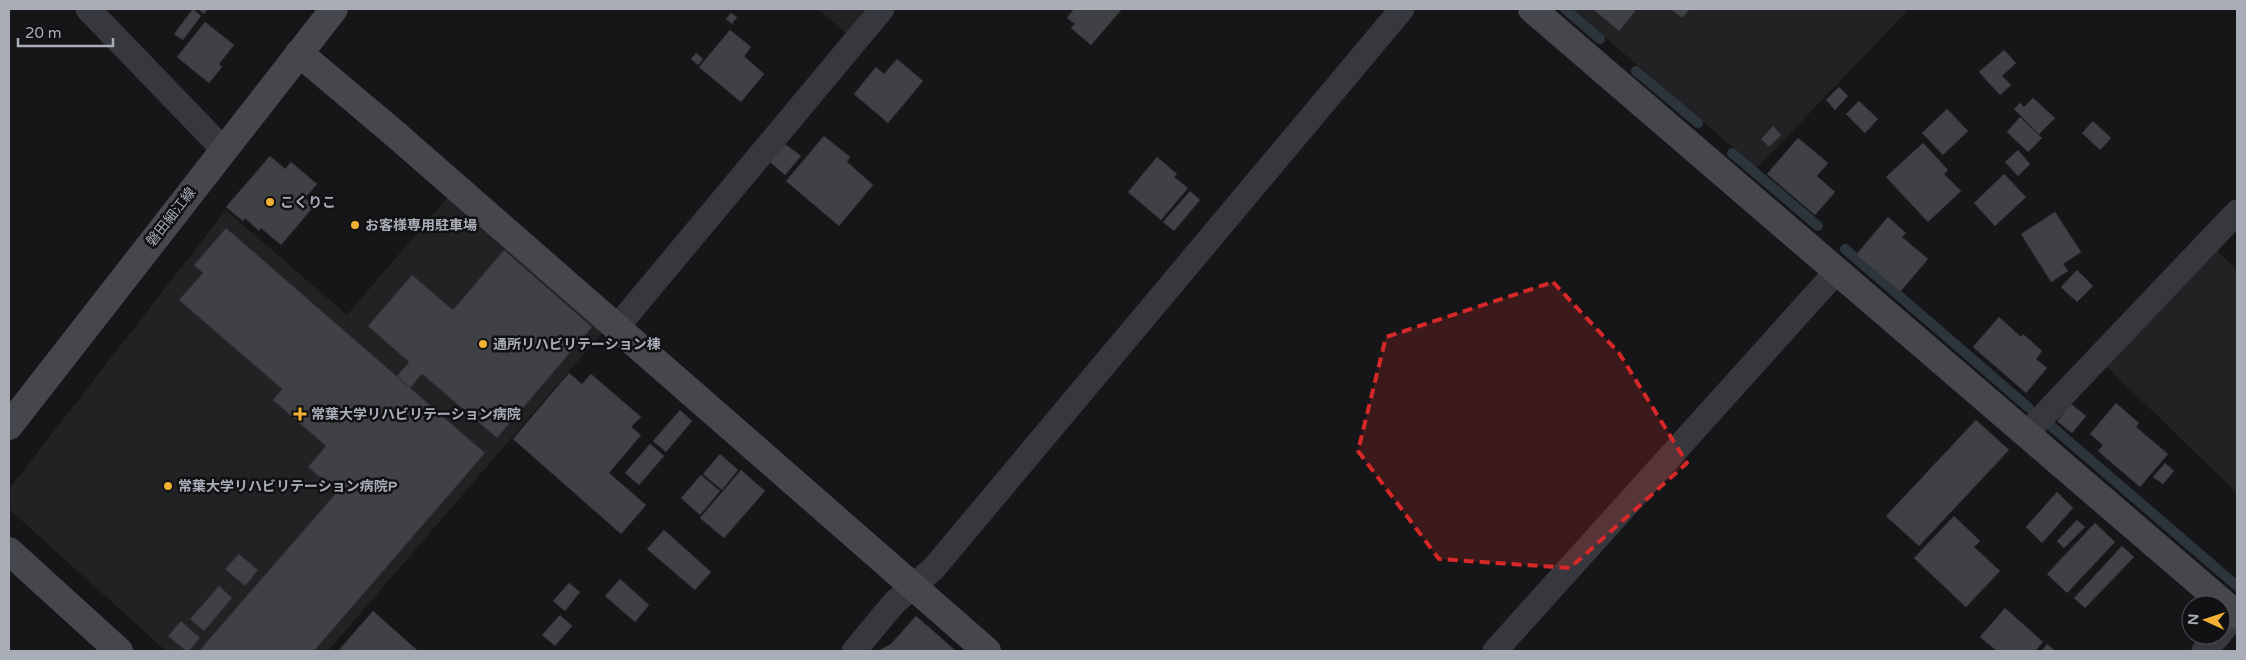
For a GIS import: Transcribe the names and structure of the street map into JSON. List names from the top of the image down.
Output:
{
  "streets": {
    "street": ["磐田細江線"]
  },
  "places": {
    "other": [
      "こくりこ",
      "お客様専用駐車場",
      "通所リハビリテーション棟",
      "常葉大学リハビリテーション病院P"
    ],
    "health": ["常葉大学リハビリテーション病院"]
  },
  "scale_bar": "20 m",
  "north": "left"
}
